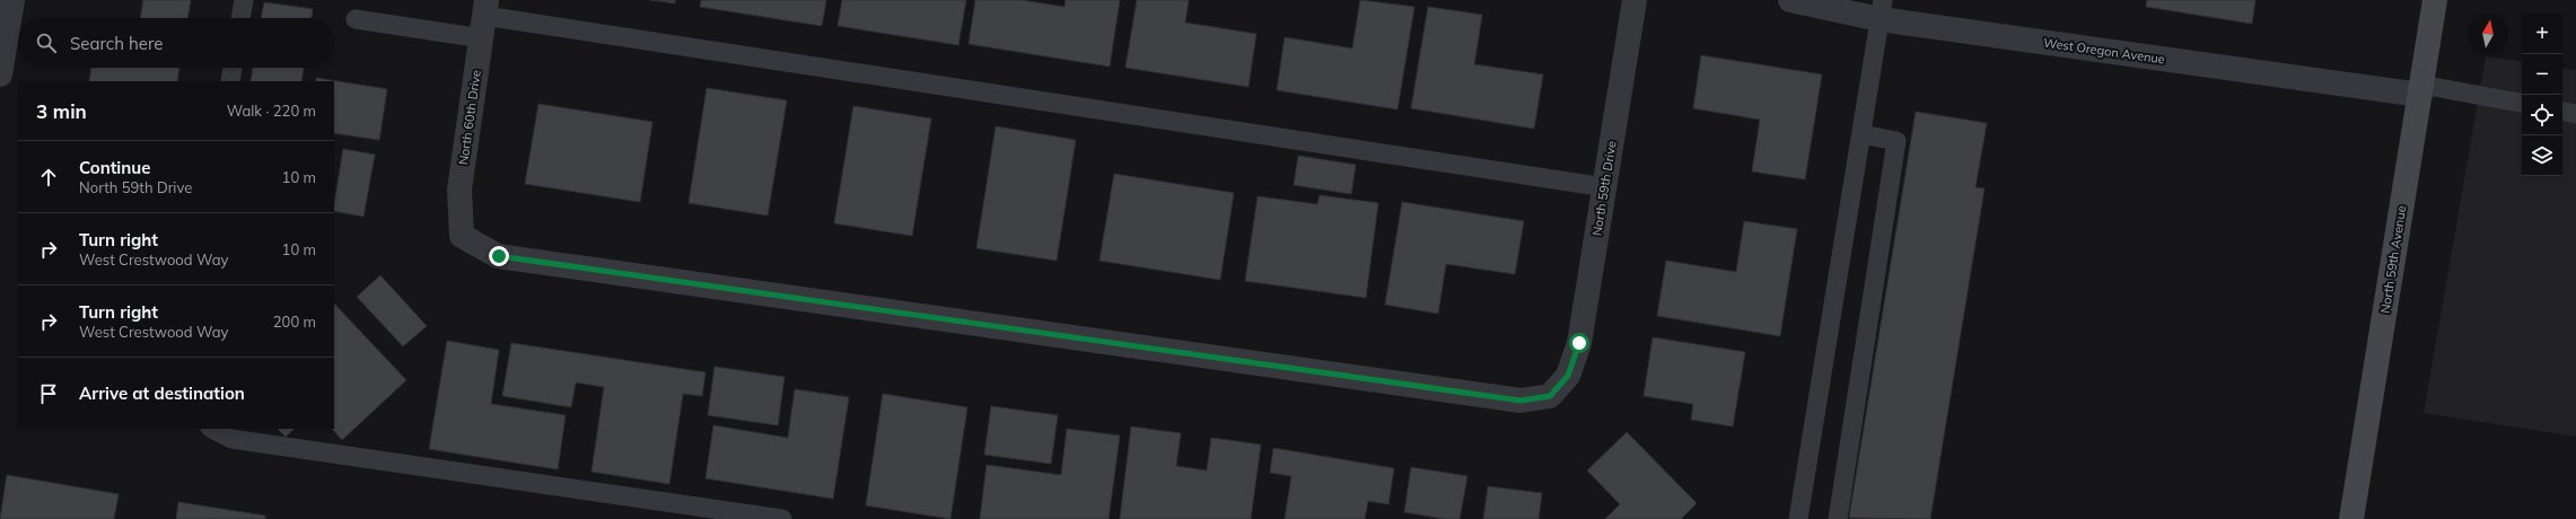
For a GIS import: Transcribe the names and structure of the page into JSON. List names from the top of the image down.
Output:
{
  "streets": {
    "main road": ["North 59th Avenue"],
    "street": ["West Oregon Avenue", "North 60th Drive", "North 59th Drive"]
  },
  "crossings": [
    ["West Oregon Avenue", "North 59th Avenue"],
    ["North 60th Drive", "North 59th Drive"]
  ],
  "north": "top",
  "page": {
    "map_buttons": ["+", "−"],
    "search": "Search here",
    "heading": ["3 min", "Walk · 220 m"],
    "list": [
      ["Continue", "North 59th Drive", "10 m"],
      ["Turn right", "West Crestwood Way", "10 m"],
      ["Turn right", "West Crestwood Way", "200 m"],
      "Arrive at destination"
    ]
  }
}
